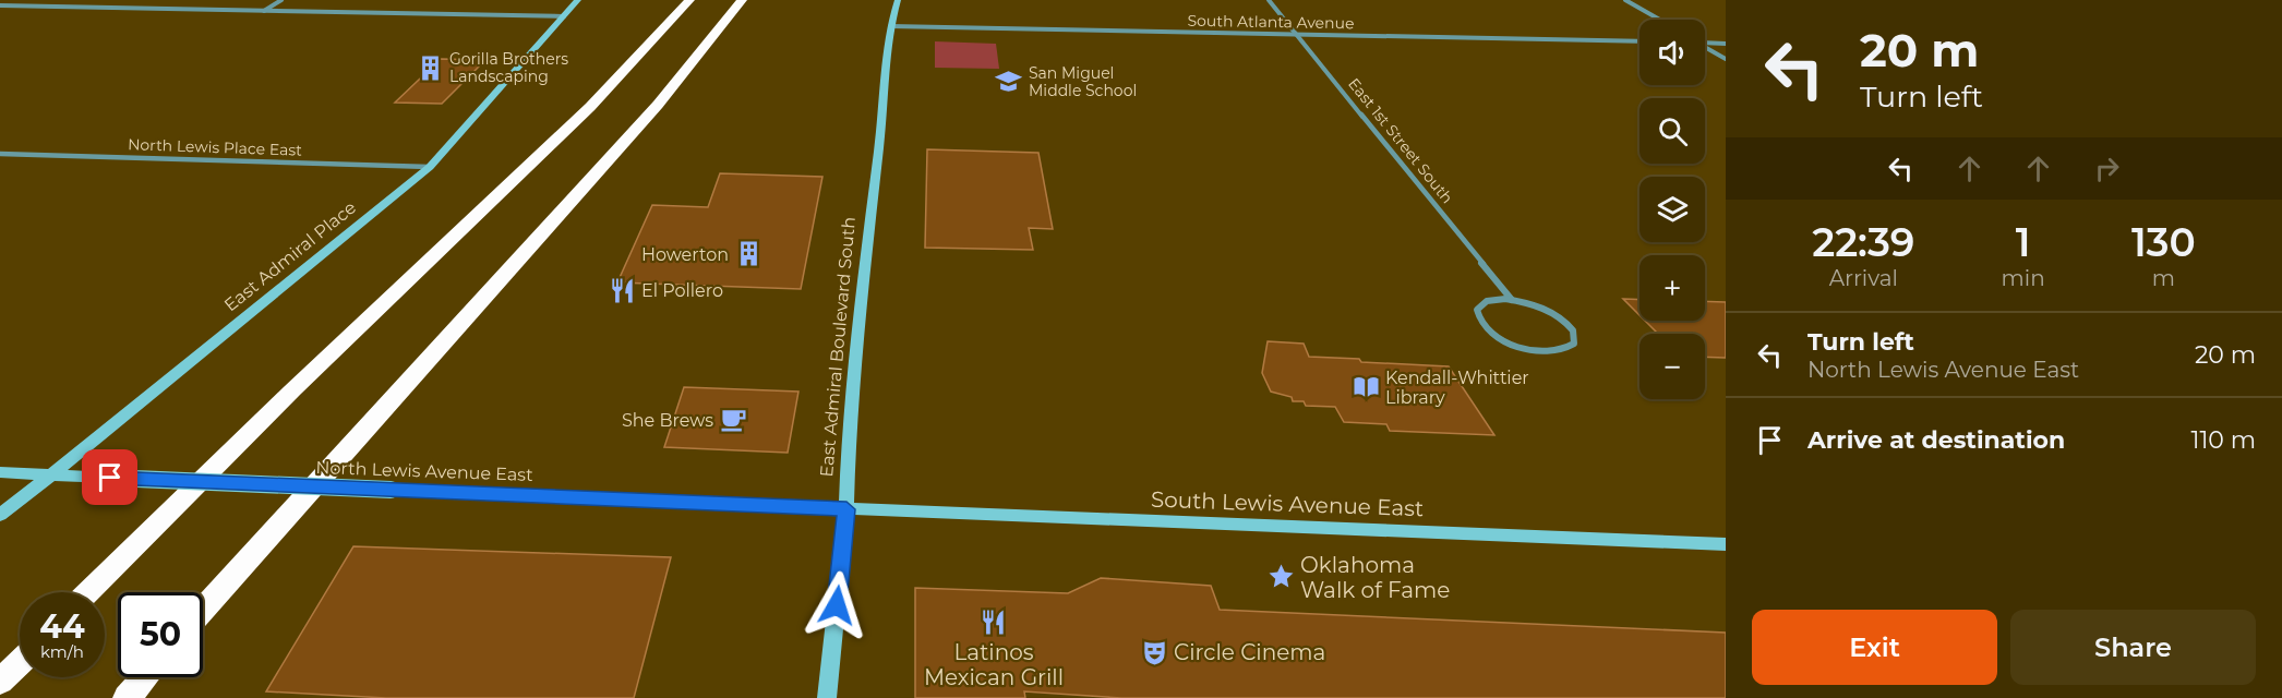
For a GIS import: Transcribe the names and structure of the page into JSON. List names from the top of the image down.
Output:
{
  "streets": {
    "main road": [
      "East Admiral Place",
      "East Admiral Boulevard South",
      "North Lewis Avenue East",
      "South Lewis Avenue East"
    ],
    "street": ["South Atlanta Avenue", "East 1st Street South", "North Lewis Place East"]
  },
  "crossings": [
    ["South Atlanta Avenue", "East 1st Street South"],
    ["South Atlanta Avenue", "East Admiral Boulevard South"],
    ["North Lewis Place East", "East Admiral Place"],
    ["East Admiral Place", "North Lewis Avenue East"],
    ["East Admiral Boulevard South", "North Lewis Avenue East"],
    ["East Admiral Boulevard South", "South Lewis Avenue East"],
    ["North Lewis Avenue East", "South Lewis Avenue East"]
  ],
  "places": {
    "building": ["Gorilla Brothers Landscaping", "Howerton"],
    "school or university": ["San Miguel Middle School"],
    "restaurant": ["El Pollero", "Latinos Mexican Grill"],
    "library": ["Kendall-Whittier Library"],
    "cafe": ["She Brews"],
    "place": ["Oklahoma Walk of Fame"],
    "theatre": ["Circle Cinema"]
  },
  "page": {
    "turn": ["20 m", "Turn left"],
    "map_buttons": ["+", "−"],
    "eta": [
      "22:39",
      "Arrival",
      "1",
      "min",
      "130",
      "m"
    ],
    "list": [
      {
        "name": "Turn left",
        "note": "North Lewis Avenue East",
        "value": "20 m"
      },
      {
        "name": "Arrive at destination",
        "value": "110 m"
      }
    ],
    "speed": "44 km/h",
    "limit": "50",
    "buttons": ["Exit", "Share"]
  }
}
